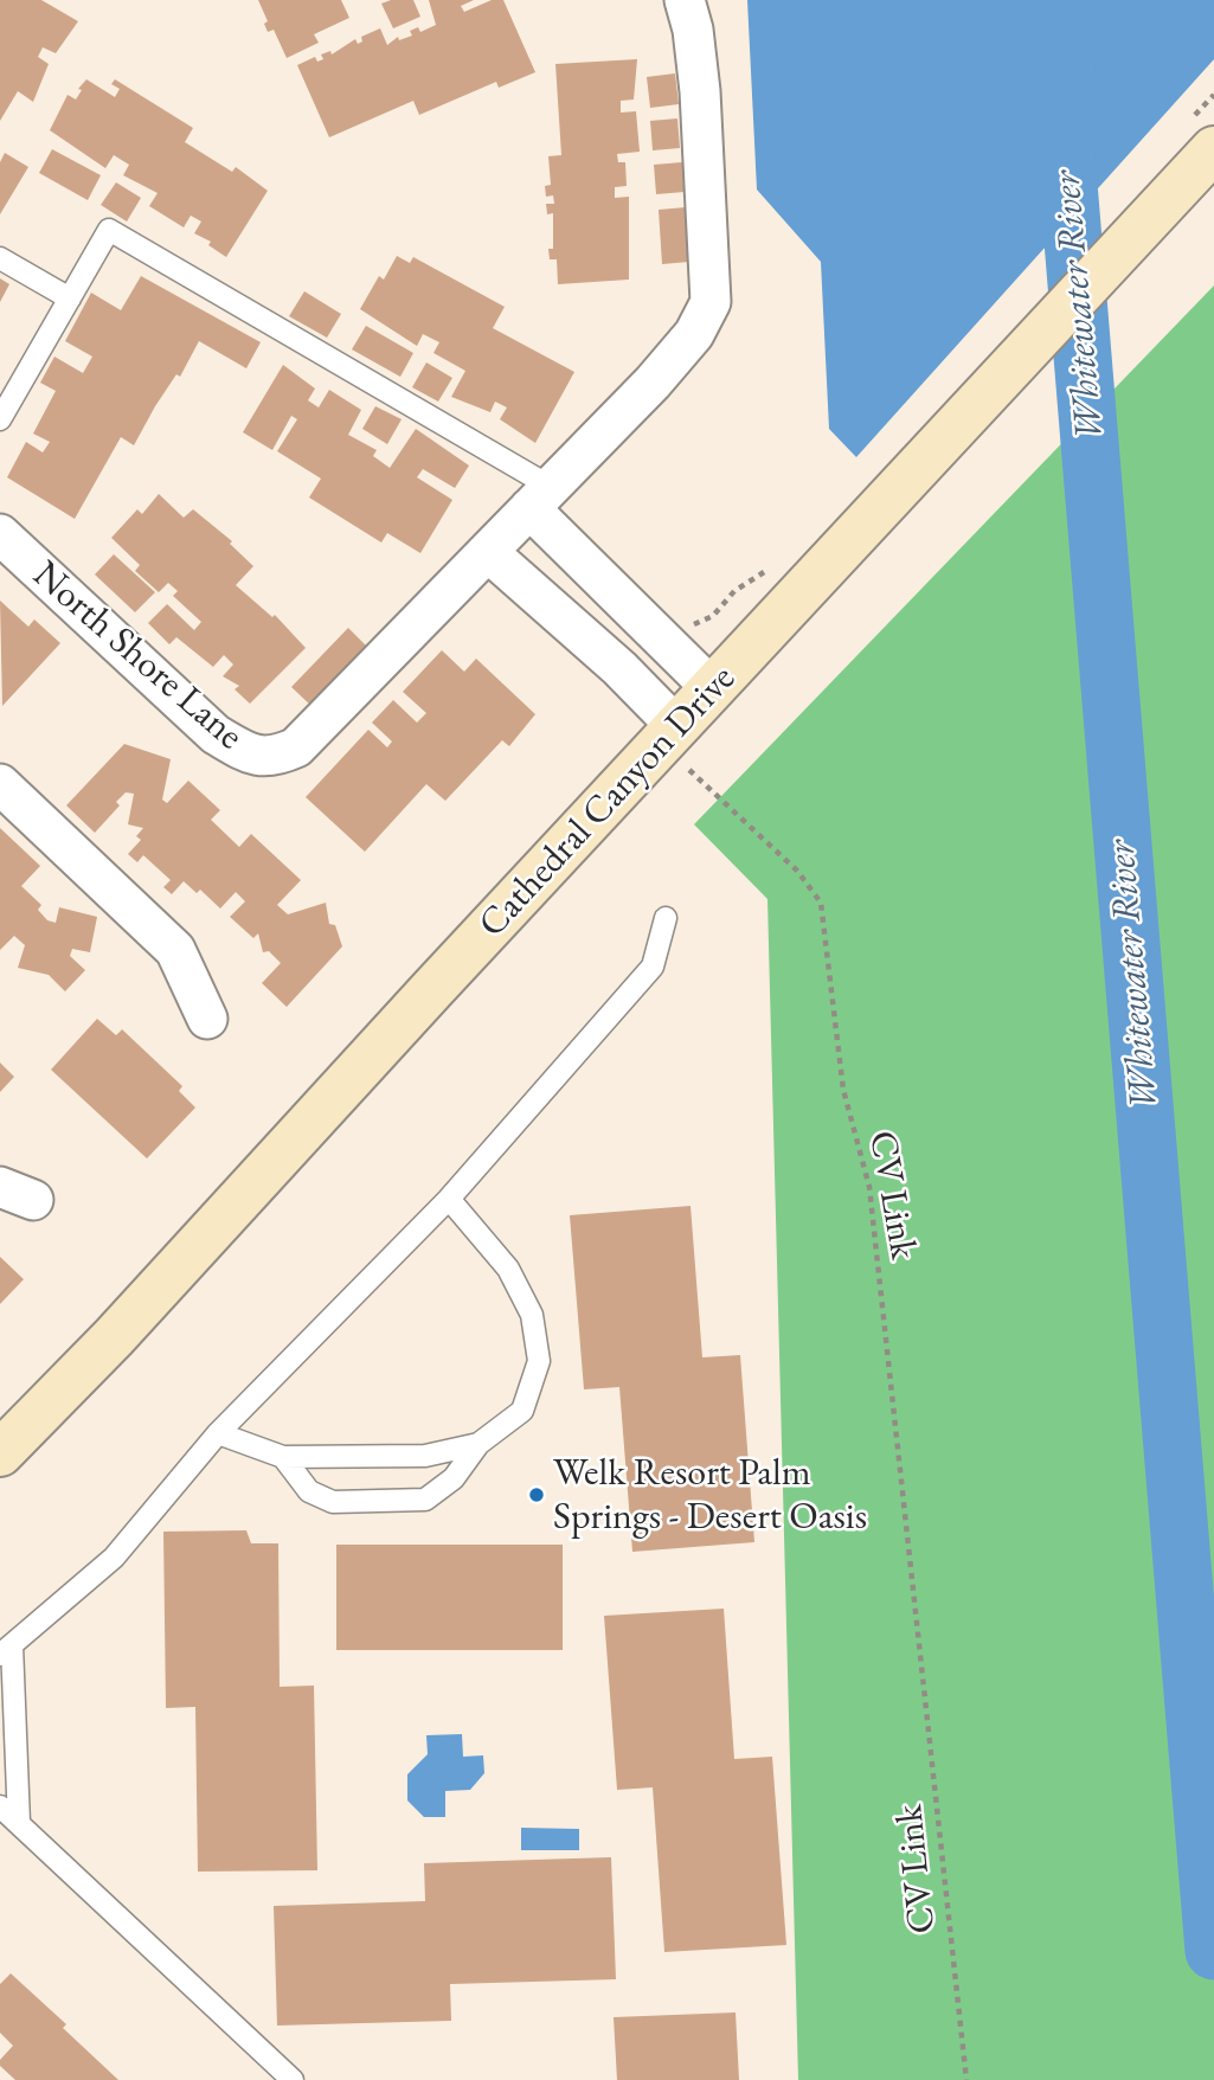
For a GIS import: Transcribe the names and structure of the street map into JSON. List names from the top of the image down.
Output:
{
  "streets": {
    "street": ["North Shore Lane", "Cathedral Canyon Drive"],
    "path": ["CV Link"]
  },
  "crossings": [
    ["Cathedral Canyon Drive", "CV Link"]
  ],
  "water": ["Whitewater River"],
  "places": ["Welk Resort Palm Springs - Desert Oasis"]
}
